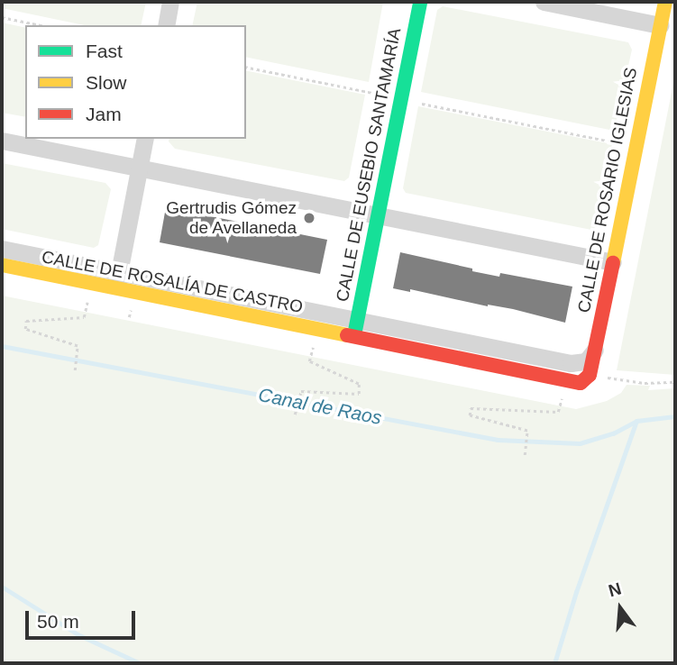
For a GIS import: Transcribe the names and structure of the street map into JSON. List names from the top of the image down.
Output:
{
  "streets": {
    "street": ["CALLE DE EUSEBIO SANTAMARÍA", "CALLE DE ROSARIO IGLESIAS", "CALLE DE ROSALÍA DE CASTRO"]
  },
  "crossings": [
    ["CALLE DE EUSEBIO SANTAMARÍA", "CALLE DE ROSALÍA DE CASTRO"],
    ["CALLE DE ROSARIO IGLESIAS", "CALLE DE ROSALÍA DE CASTRO"]
  ],
  "water": ["Canal de Raos"],
  "places": ["Gertrudis Gómez de Avellaneda"],
  "legend": ["Fast", "Slow", "Jam"],
  "scale_bar": "50 m",
  "north": "top"
}
